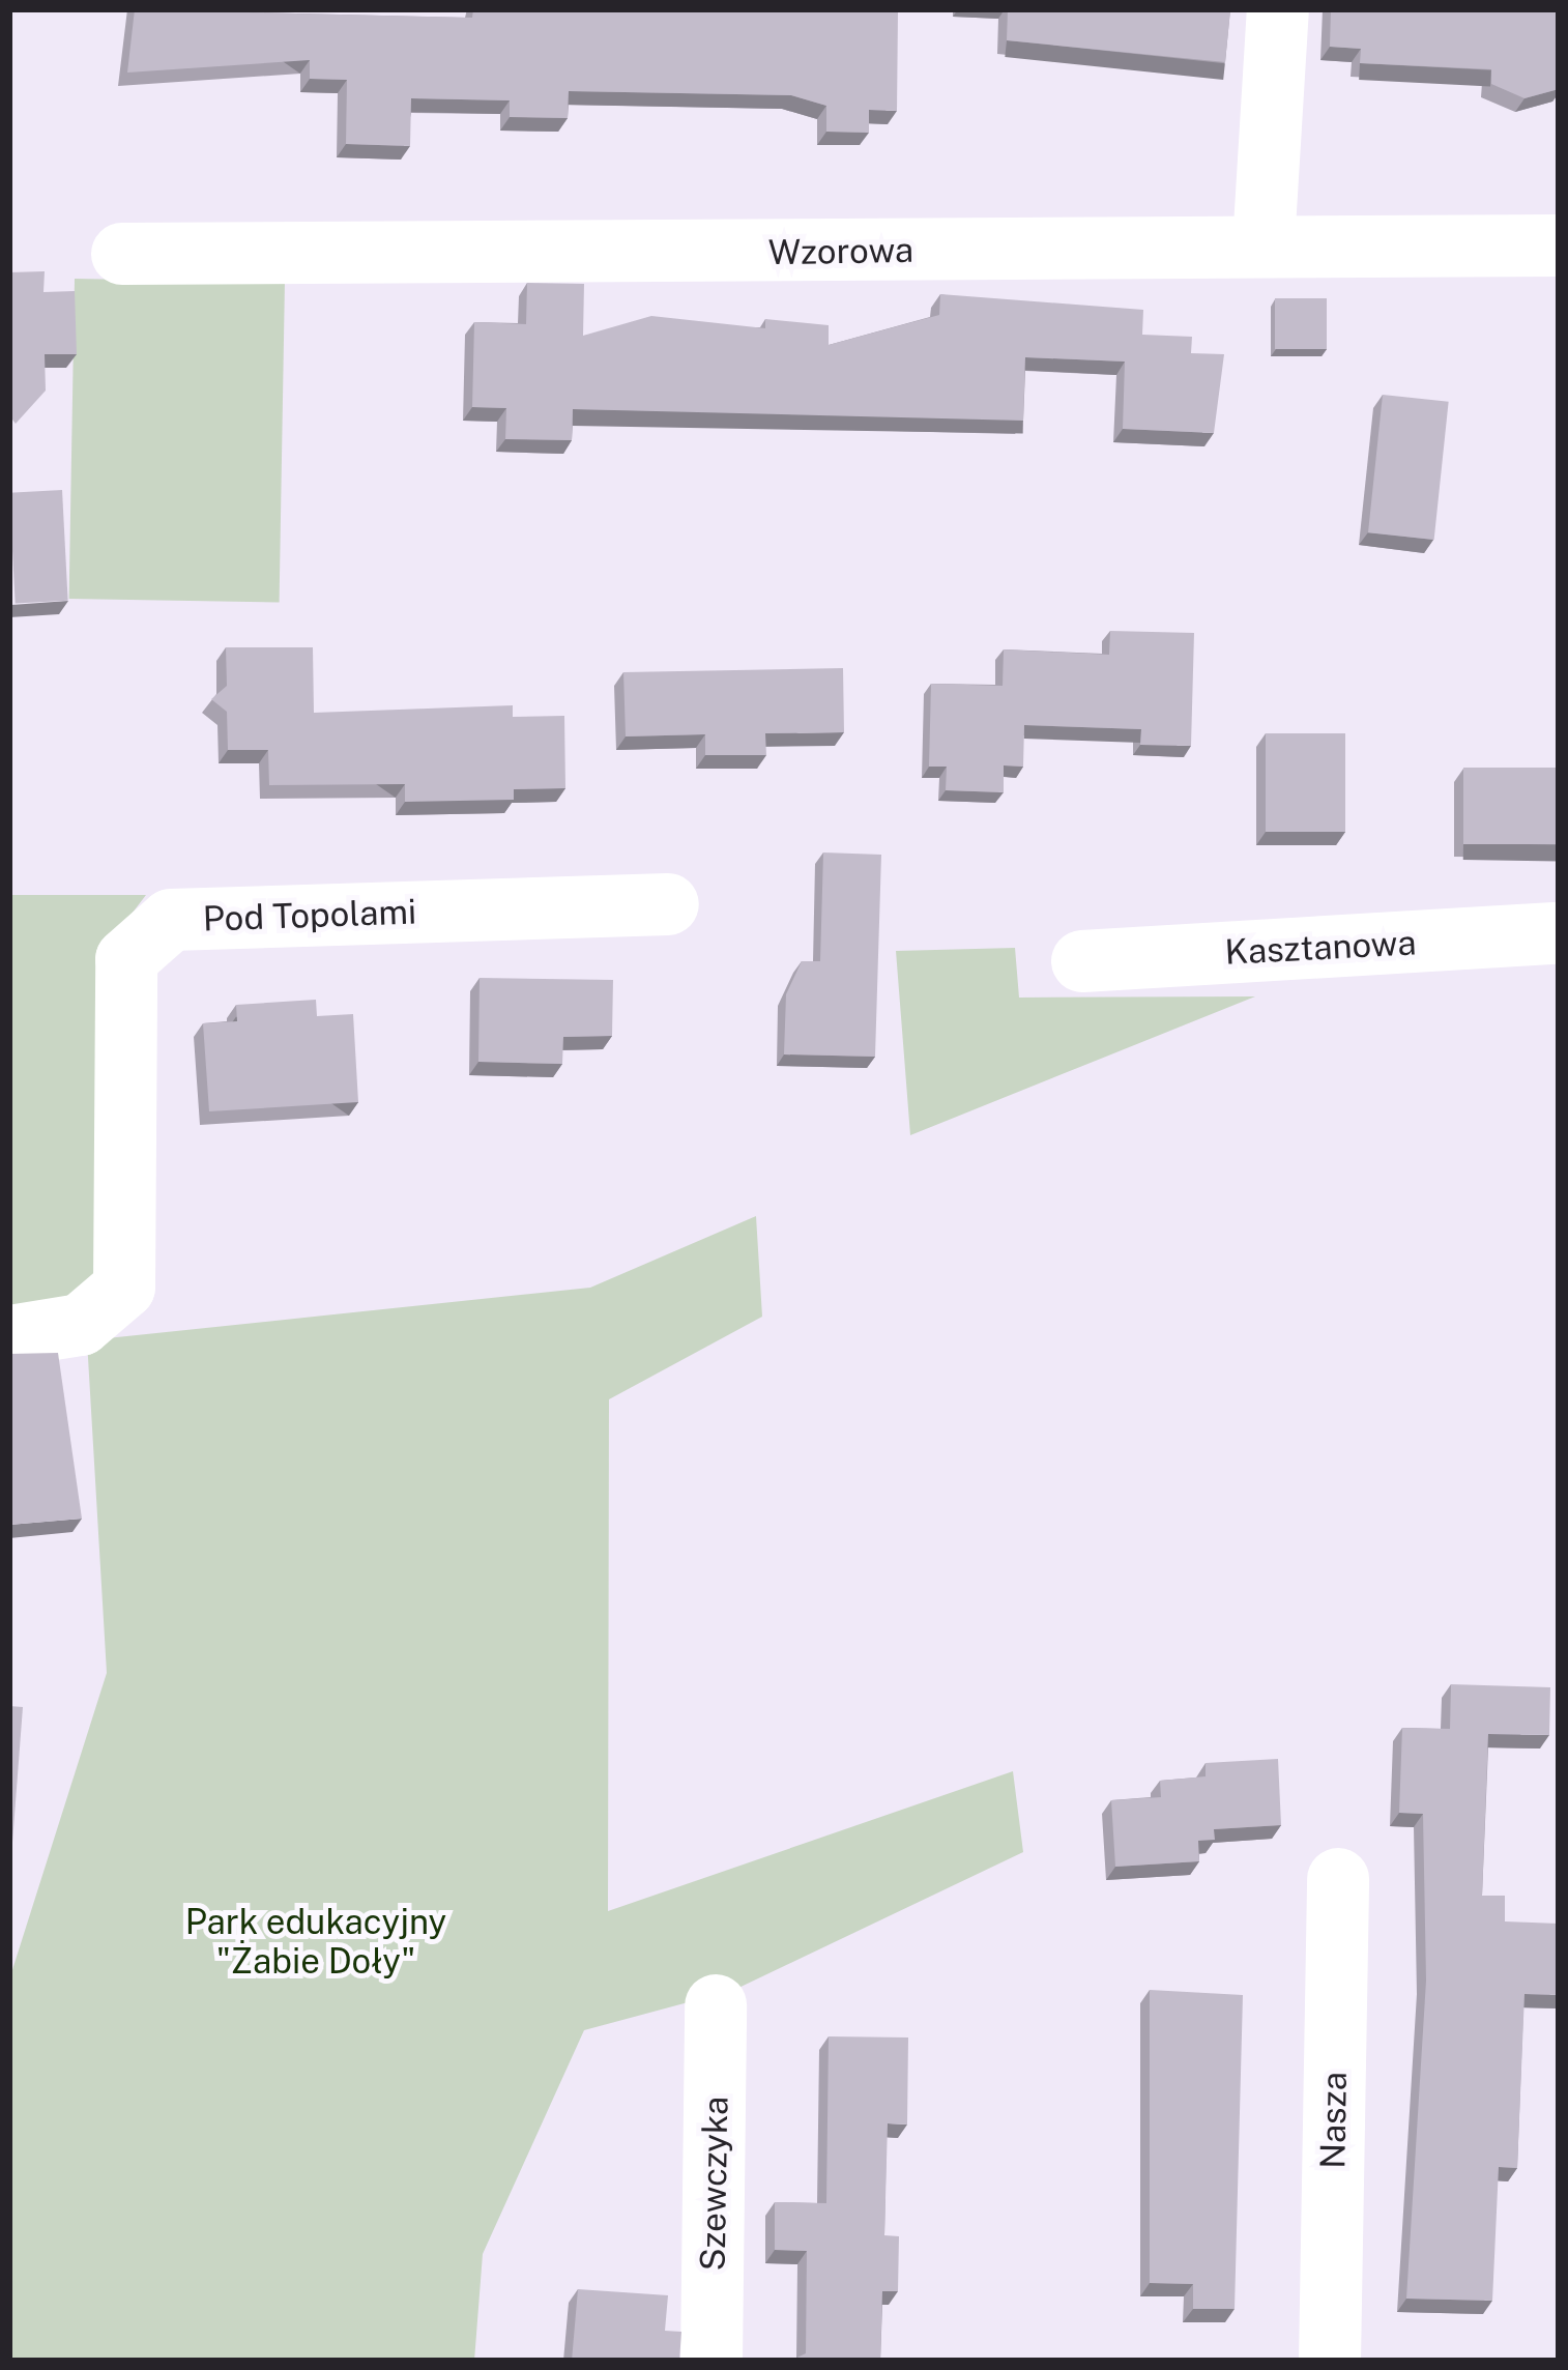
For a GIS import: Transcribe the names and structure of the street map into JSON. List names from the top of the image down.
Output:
{
  "streets": {
    "street": [
      "Wzorowa",
      "Pod Topolami",
      "Kasztanowa",
      "Nasza",
      "Szewczyka"
    ]
  },
  "parks": ["Park edukacyjny \"Żabie Doły\""]
}
